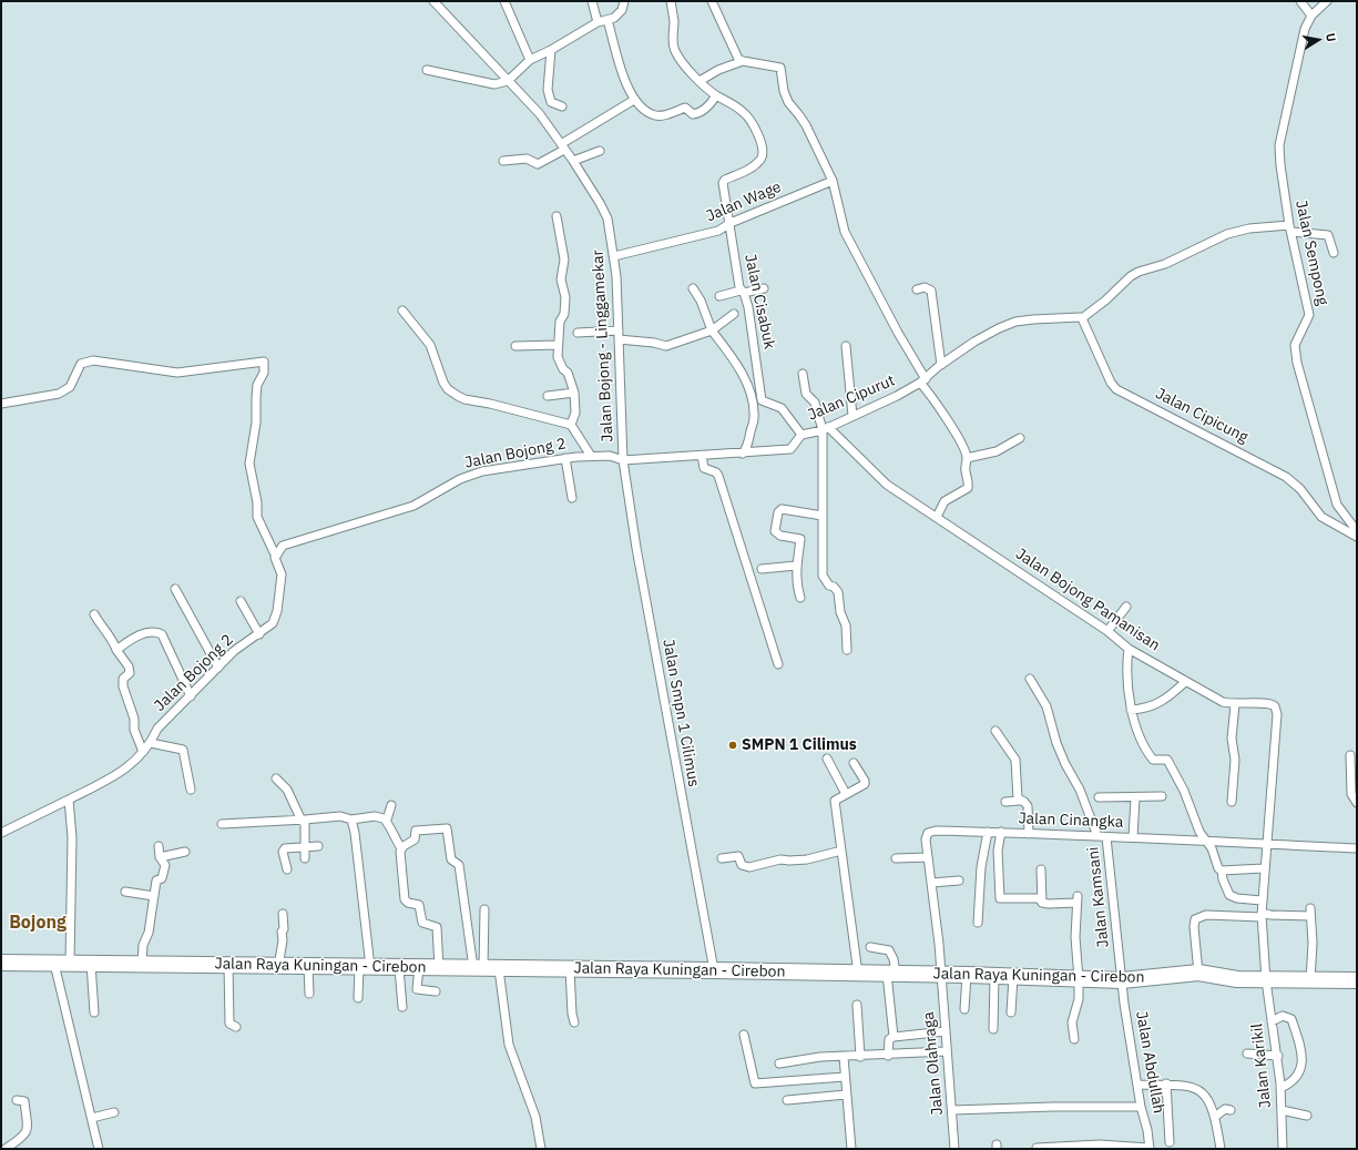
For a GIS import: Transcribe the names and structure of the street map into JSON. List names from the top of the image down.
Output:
{
  "streets": {
    "highway": ["Jalan Raya Kuningan - Cirebon"],
    "street": [
      "Jalan Wage",
      "Jalan Sempong",
      "Jalan Cisabuk",
      "Jalan Bojong - Linggamekar",
      "Jalan Cipurut",
      "Jalan Cipicung",
      "Jalan Bojong 2",
      "Jalan Bojong Pamanisan",
      "Jalan Smpn 1 Cilimus",
      "Jalan Cinangka",
      "Jalan Kamsani",
      "Jalan Abdullah",
      "Jalan Olahraga",
      "Jalan Karikil"
    ]
  },
  "crossings": [
    ["Jalan Wage", "Jalan Cisabuk"],
    ["Jalan Wage", "Jalan Bojong - Linggamekar"],
    ["Jalan Sempong", "Jalan Cipicung"],
    ["Jalan Cisabuk", "Jalan Cipurut"],
    ["Jalan Bojong - Linggamekar", "Jalan Cipurut"],
    ["Jalan Bojong - Linggamekar", "Jalan Bojong 2"],
    ["Jalan Bojong - Linggamekar", "Jalan Smpn 1 Cilimus"],
    ["Jalan Cipurut", "Jalan Cipicung"],
    ["Jalan Cipurut", "Jalan Bojong 2"],
    ["Jalan Cipurut", "Jalan Bojong Pamanisan"],
    ["Jalan Cipurut", "Jalan Smpn 1 Cilimus"],
    ["Jalan Bojong 2", "Jalan Smpn 1 Cilimus"],
    ["Jalan Bojong Pamanisan", "Jalan Cinangka"],
    ["Jalan Bojong Pamanisan", "Jalan Raya Kuningan - Cirebon"],
    ["Jalan Bojong Pamanisan", "Jalan Karikil"],
    ["Jalan Smpn 1 Cilimus", "Jalan Raya Kuningan - Cirebon"],
    ["Jalan Cinangka", "Jalan Kamsani"],
    ["Jalan Cinangka", "Jalan Raya Kuningan - Cirebon"],
    ["Jalan Cinangka", "Jalan Olahraga"],
    ["Jalan Kamsani", "Jalan Raya Kuningan - Cirebon"],
    ["Jalan Kamsani", "Jalan Abdullah"],
    ["Jalan Raya Kuningan - Cirebon", "Jalan Abdullah"],
    ["Jalan Raya Kuningan - Cirebon", "Jalan Olahraga"],
    ["Jalan Raya Kuningan - Cirebon", "Jalan Karikil"]
  ],
  "districts": ["Bojong"],
  "places": ["SMPN 1 Cilimus"],
  "north": "right"
}
